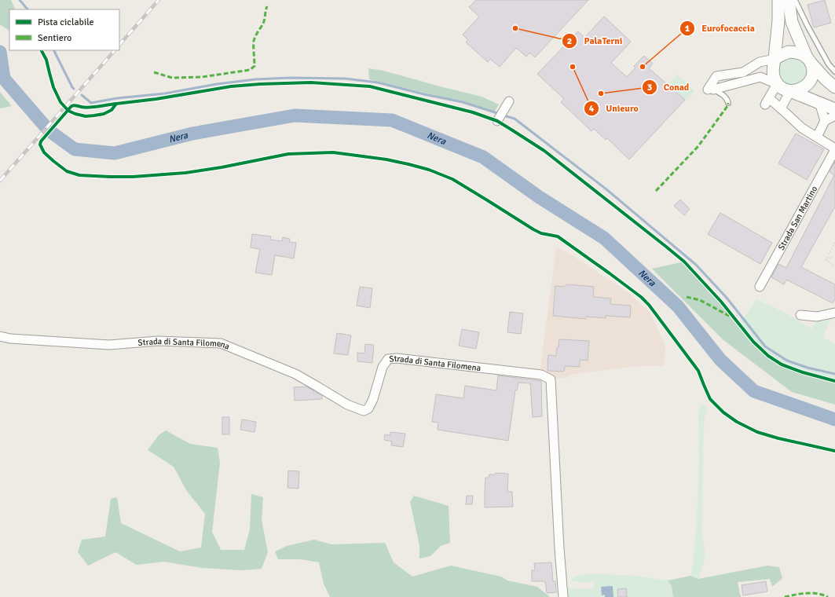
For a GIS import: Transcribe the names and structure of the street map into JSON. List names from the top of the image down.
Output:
{
  "streets": {
    "street": ["Strada San Martino", "Strada di Santa Filomena"]
  },
  "water": ["Nera"],
  "places": [
    "PalaTerni",
    "Unieuro",
    "Eurofocaccia",
    "Conad"
  ],
  "legend": ["Pista ciclabile", "Sentiero"]
}
